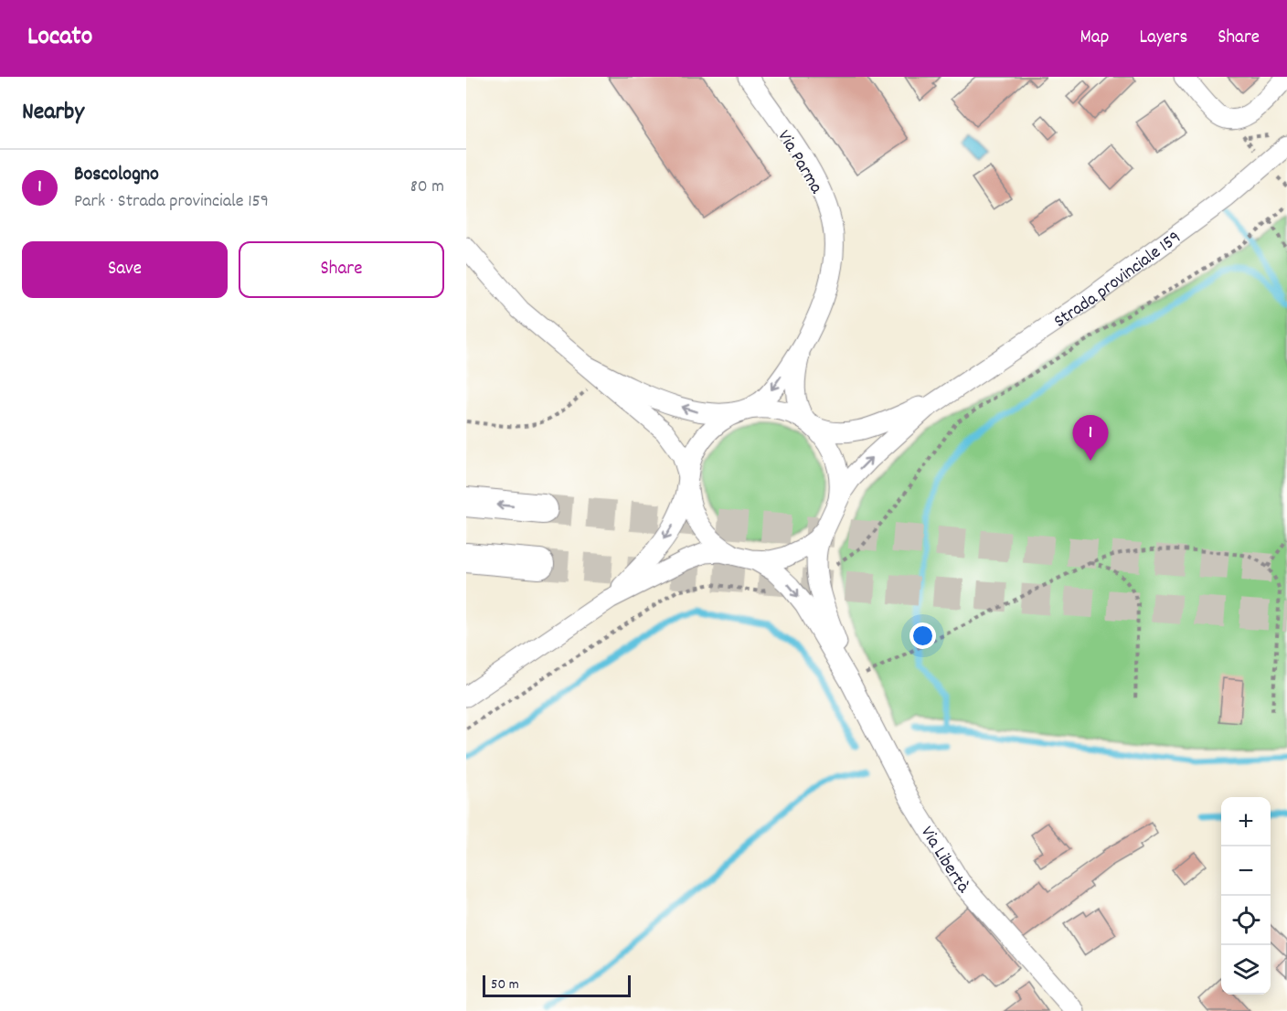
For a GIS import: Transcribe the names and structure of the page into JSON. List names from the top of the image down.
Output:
{
  "streets": {
    "street": ["Via Parma", "Strada provinciale 159", "Via Libertà"]
  },
  "scale_bar": "50 m",
  "page": {
    "header": "Locato",
    "nav": ["Map", "Layers", "Share"],
    "heading": "Nearby",
    "list": [
      {
        "mark": "1",
        "name": "Boscologno",
        "note": "Park · Strada provinciale 159",
        "value": "80 m"
      }
    ],
    "buttons": ["Save", "Share"],
    "pins": "1",
    "map_buttons": ["+", "−"],
    "scale": "50 m"
  }
}
